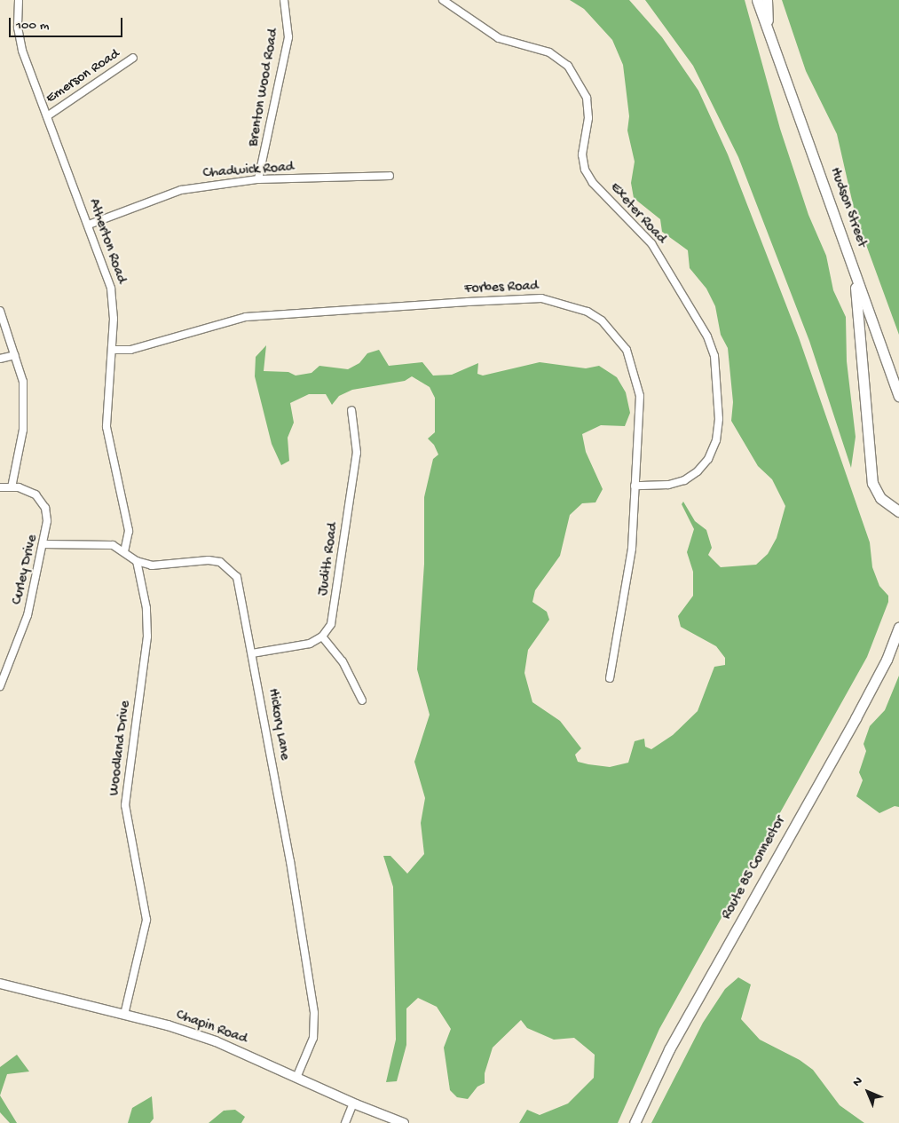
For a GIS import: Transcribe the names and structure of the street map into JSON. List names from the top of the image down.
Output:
{
  "streets": {
    "main road": ["Hudson Street", "Route 85 Connector"],
    "street": [
      "Emerson Road",
      "Brenton Wood Road",
      "Chadwick Road",
      "Exeter Road",
      "Atherton Road",
      "Forbes Road",
      "Judith Road",
      "Curley Drive",
      "Hickory Lane",
      "Woodland Drive",
      "Chapin Road"
    ]
  },
  "crossings": [
    ["Emerson Road", "Atherton Road"],
    ["Brenton Wood Road", "Chadwick Road"],
    ["Chadwick Road", "Atherton Road"],
    ["Exeter Road", "Forbes Road"],
    ["Atherton Road", "Forbes Road"],
    ["Atherton Road", "Hickory Lane"],
    ["Curley Drive", "Hickory Lane"],
    ["Hickory Lane", "Woodland Drive"],
    ["Hickory Lane", "Chapin Road"],
    ["Woodland Drive", "Chapin Road"]
  ],
  "scale_bar": "100 m",
  "north": "top left"
}
